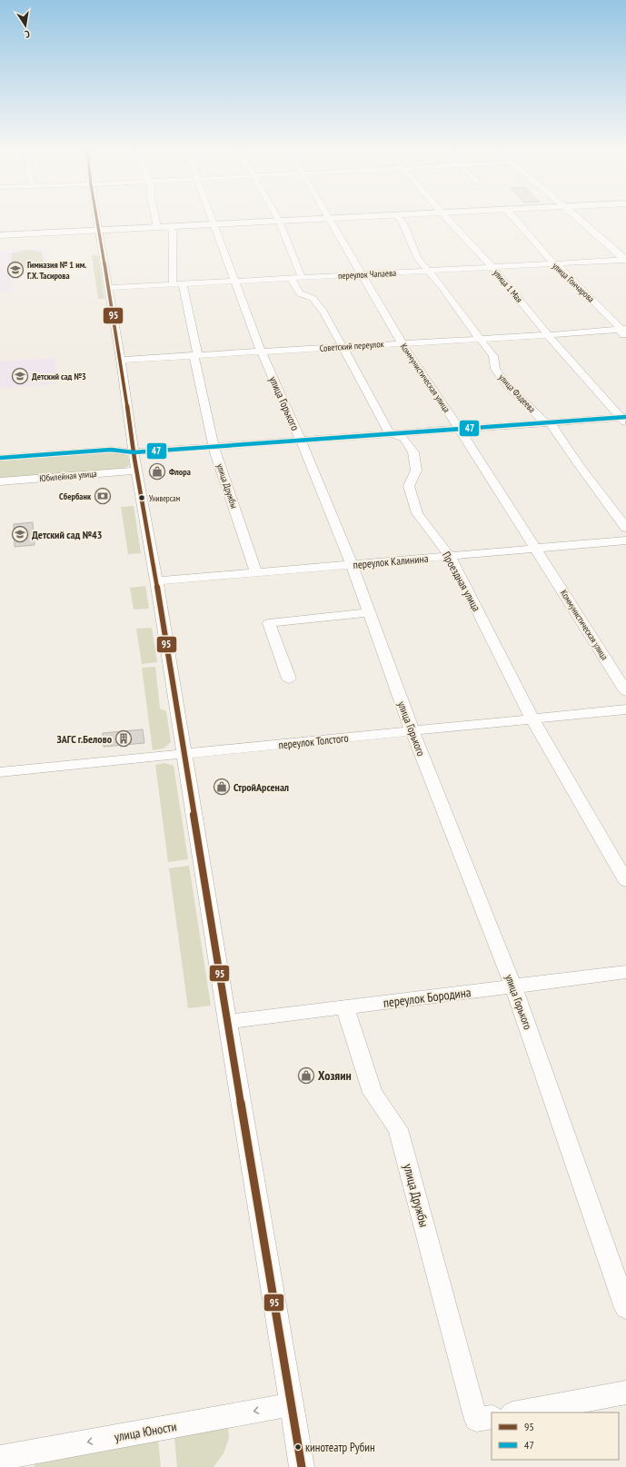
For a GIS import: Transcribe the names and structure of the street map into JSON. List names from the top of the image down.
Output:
{
  "streets": {
    "street": [
      "переулок Чапаева",
      "улица Гончарова",
      "улица 1 Мая",
      "Советский переулок",
      "Коммунистическая улица",
      "улица Фадеева",
      "улица Горького",
      "Юбилейная улица",
      "улица Дружбы",
      "переулок Калинина",
      "Проездная улица",
      "переулок Толстого",
      "переулок Бородина",
      "улица Юности"
    ]
  },
  "crossings": [
    ["переулок Чапаева", "улица Гончарова"],
    ["переулок Чапаева", "улица 1 Мая"],
    ["переулок Чапаева", "Коммунистическая улица"],
    ["переулок Чапаева", "улица Фадеева"],
    ["переулок Чапаева", "улица Горького"],
    ["переулок Чапаева", "улица Дружбы"],
    ["переулок Чапаева", "Проездная улица"],
    ["улица Гончарова", "Советский переулок"],
    ["улица 1 Мая", "Советский переулок"],
    ["Советский переулок", "Коммунистическая улица"],
    ["Советский переулок", "улица Фадеева"],
    ["Советский переулок", "улица Горького"],
    ["Советский переулок", "улица Дружбы"],
    ["Советский переулок", "Проездная улица"],
    ["Коммунистическая улица", "переулок Калинина"],
    ["улица Горького", "переулок Калинина"],
    ["улица Горького", "переулок Толстого"],
    ["улица Горького", "переулок Бородина"],
    ["улица Дружбы", "переулок Калинина"],
    ["улица Дружбы", "переулок Бородина"],
    ["переулок Калинина", "Проездная улица"],
    ["Проездная улица", "переулок Толстого"]
  ],
  "one_way": ["улица Юности"],
  "places": {
    "school or university": ["Гимназия № 1 им. Г.Х. Тасирова", "Детский сад №3", "Детский сад №43"],
    "shop": ["Флора", "СтройАрсенал", "Хозяин"],
    "bank": ["Сбербанк"],
    "other": ["Универсам", "кинотеатр Рубин"],
    "building": ["ЗАГС г.Белово"]
  },
  "lines": ["transit line 95", "transit line 47"],
  "legend": ["95", "47"],
  "north": "bottom"
}
